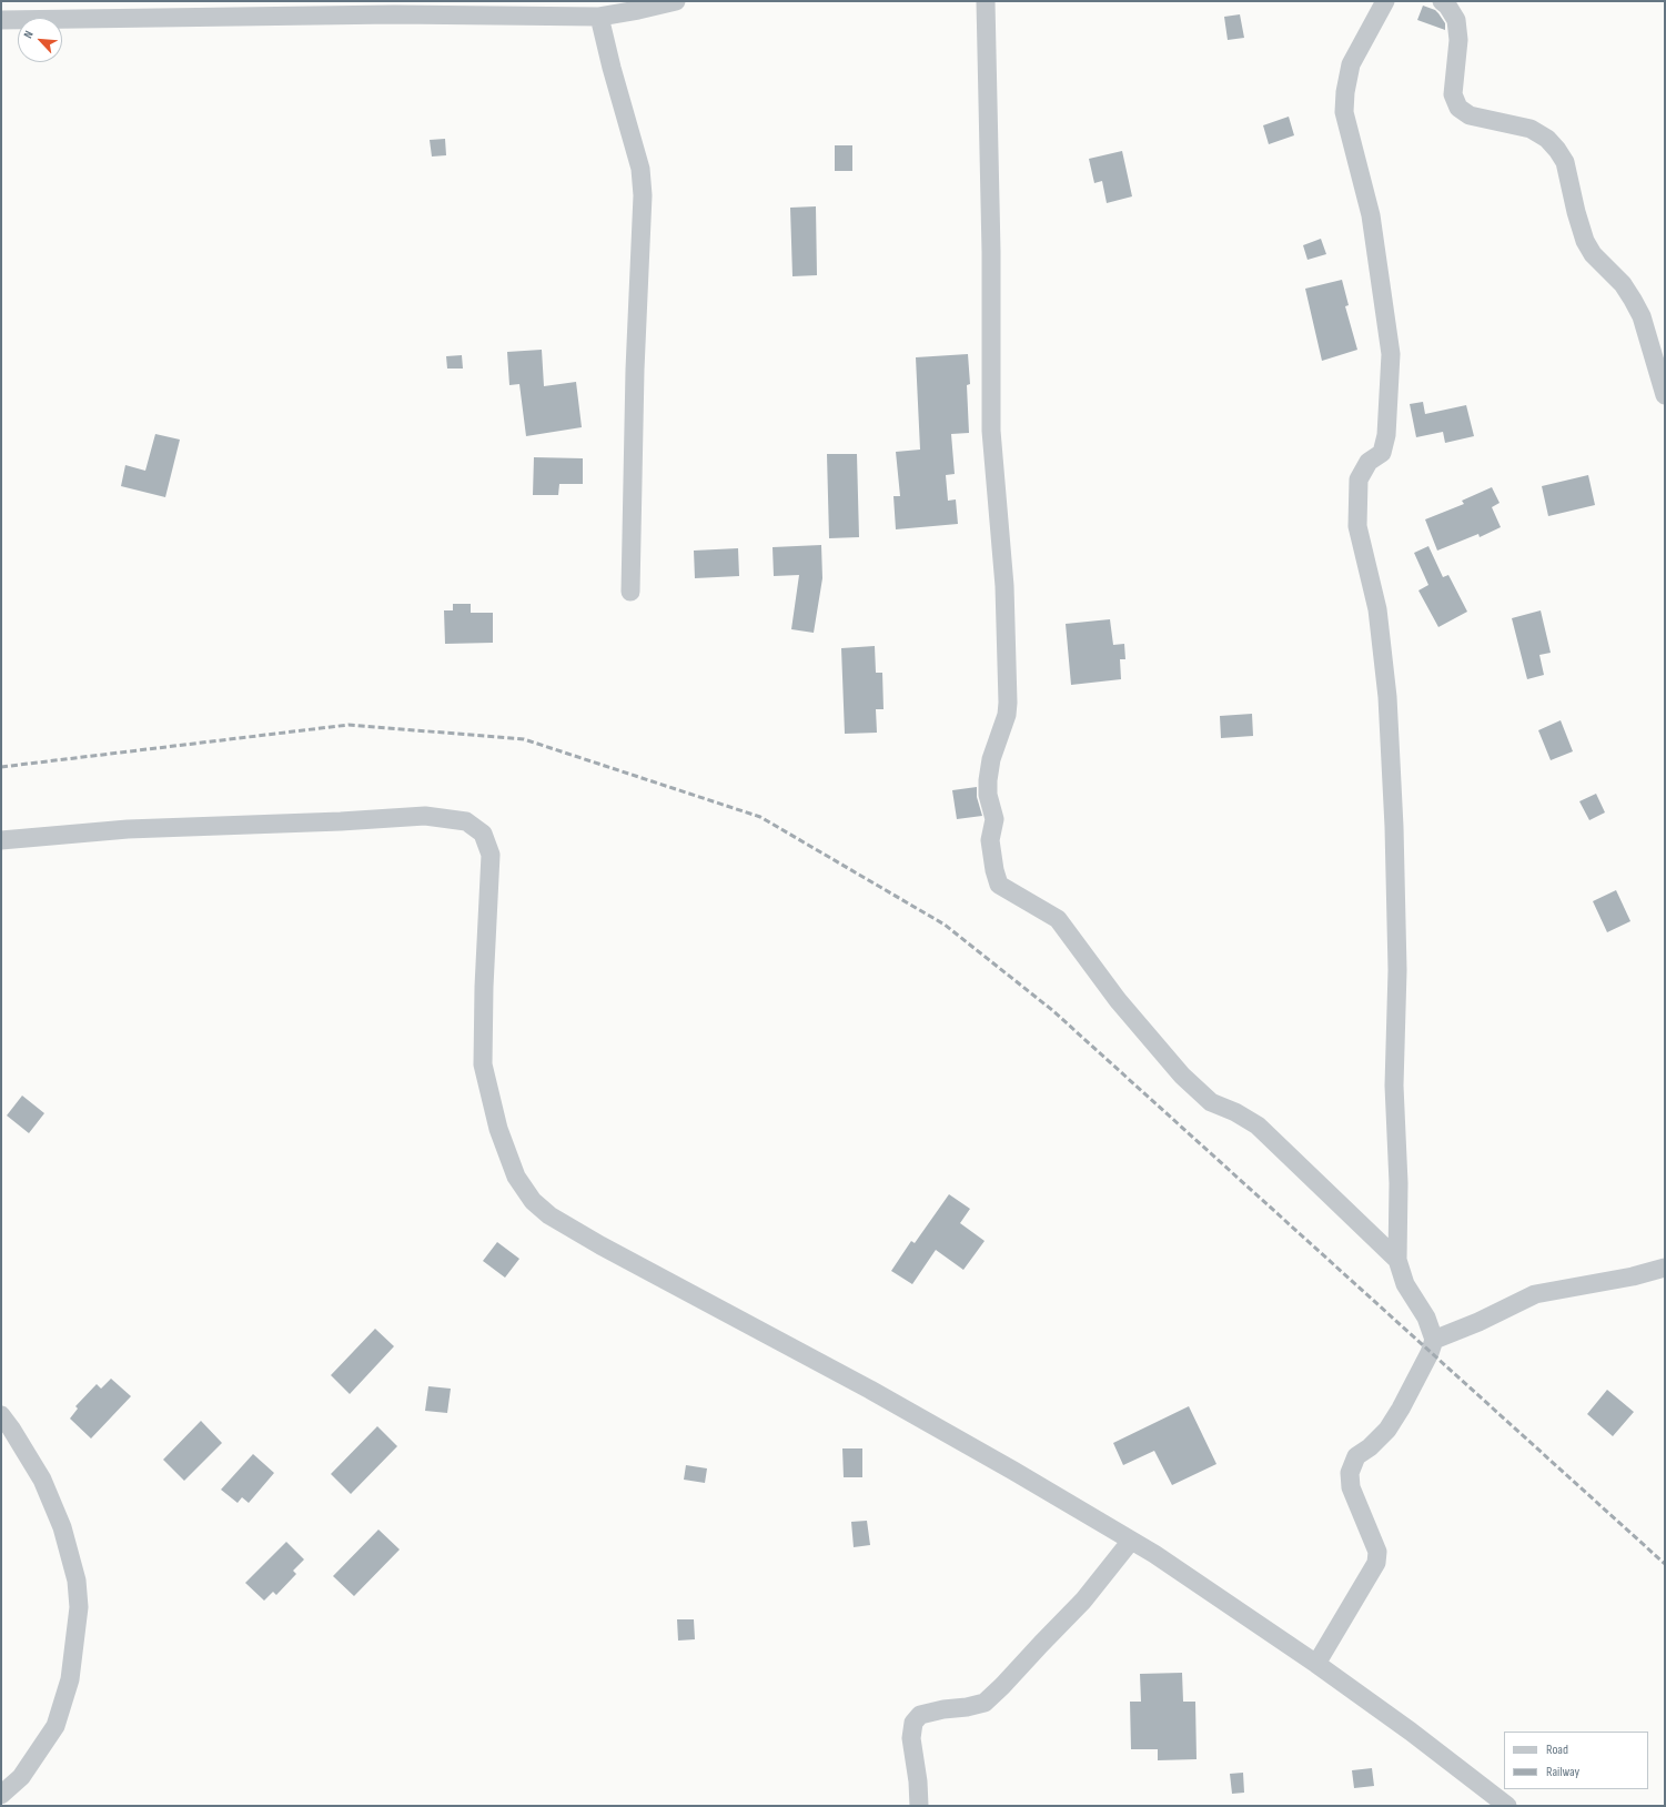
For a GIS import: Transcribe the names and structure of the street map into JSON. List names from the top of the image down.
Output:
{
  "legend": ["Road", "Railway"],
  "north": "top left"
}
